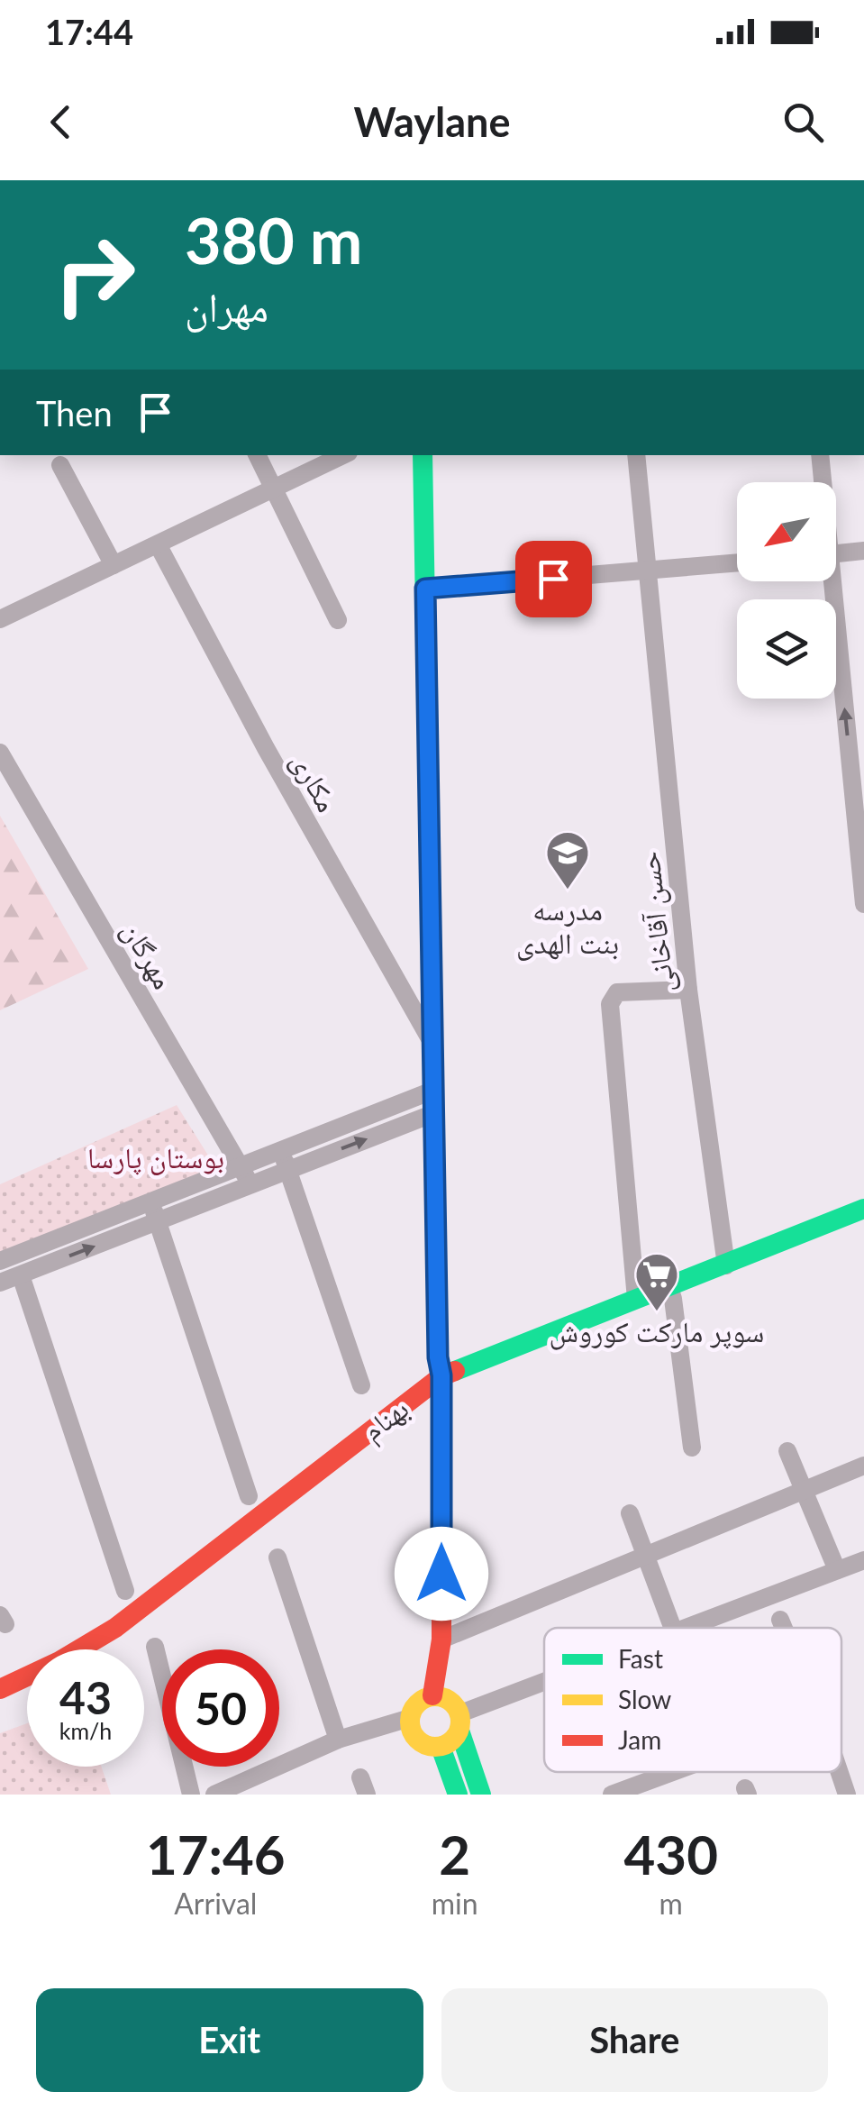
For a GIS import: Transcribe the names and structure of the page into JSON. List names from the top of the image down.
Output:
{
  "streets": {
    "main road": ["بهنام"],
    "street": ["مکاری", "حسن آقاخانی", "مهرگان"]
  },
  "crossings": [
    ["حسن آقاخانی", "بهنام"]
  ],
  "parks": ["بوستان پارسا"],
  "places": {
    "school or university": ["مدرسه بنت الهدی"],
    "supermarket": ["سوپر ماركت كوروش"]
  },
  "legend": ["Fast", "Slow", "Jam"],
  "north": "bottom left",
  "page": {
    "status": "17:44",
    "header": "Waylane",
    "turn": ["380 m", "مهران"],
    "then": "Then",
    "speed": "43 km/h",
    "limit": "50",
    "eta": [
      "17:46",
      "Arrival",
      "2",
      "min",
      "430",
      "m"
    ],
    "buttons": ["Exit", "Share"]
  }
}
